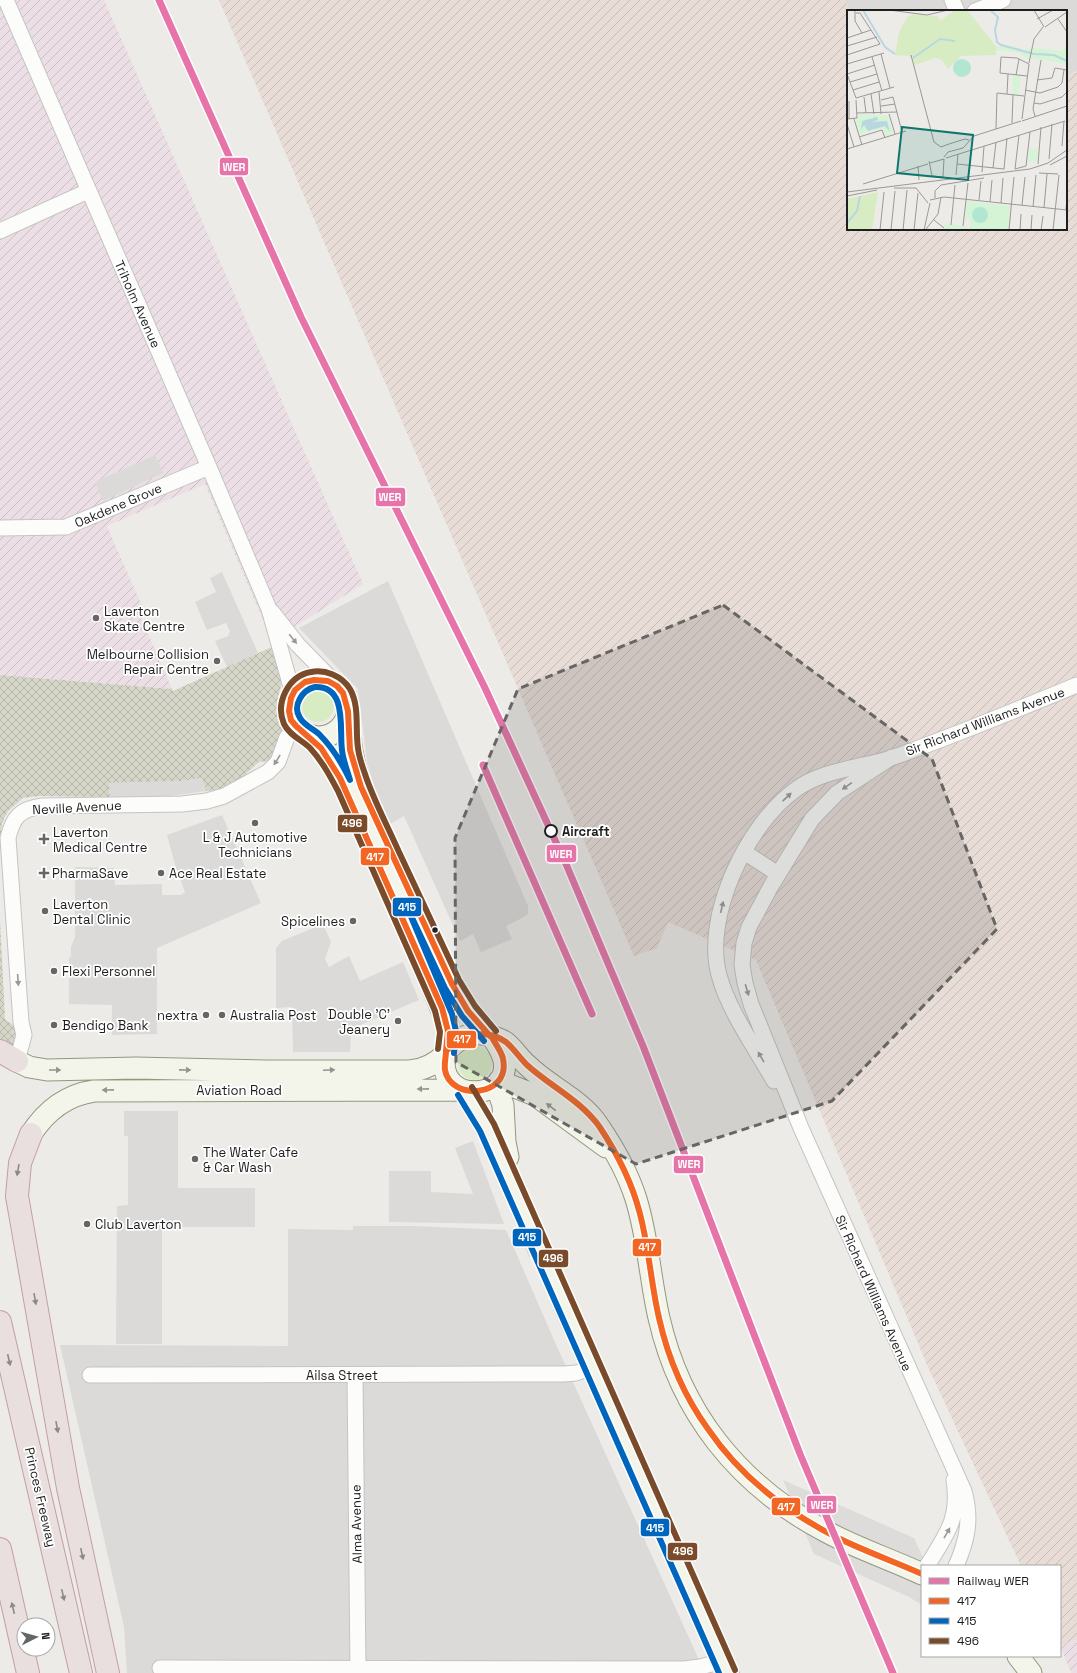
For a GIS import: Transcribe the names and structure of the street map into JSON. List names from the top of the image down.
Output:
{
  "streets": {
    "highway": ["Princes Freeway"],
    "street": [
      "Triholm Avenue",
      "Oakdene Grove",
      "Sir Richard Williams Avenue",
      "Neville Avenue",
      "Aviation Road",
      "Ailsa Street",
      "Alma Avenue"
    ]
  },
  "crossings": [
    ["Triholm Avenue", "Oakdene Grove"],
    ["Triholm Avenue", "Neville Avenue"],
    ["Neville Avenue", "Aviation Road"],
    ["Ailsa Street", "Alma Avenue"]
  ],
  "places": {
    "other": [
      "Laverton Skate Centre",
      "Melbourne Collision Repair Centre",
      "L & J Automotive Technicians",
      "Aircraft",
      "Ace Real Estate",
      "Laverton Dental Clinic",
      "Spicelines",
      "Flexi Personnel",
      "nextra",
      "Australia Post",
      "Double 'C' Jeanery",
      "Bendigo Bank",
      "The Water Cafe & Car Wash",
      "Club Laverton"
    ],
    "health": ["Laverton Medical Centre", "PharmaSave"]
  },
  "lines": [
    "rail line WER",
    "transit line 496",
    "transit line 417",
    "transit line 415"
  ],
  "legend": [
    "Railway WER",
    "417",
    "415",
    "496"
  ],
  "north": "right"
}
